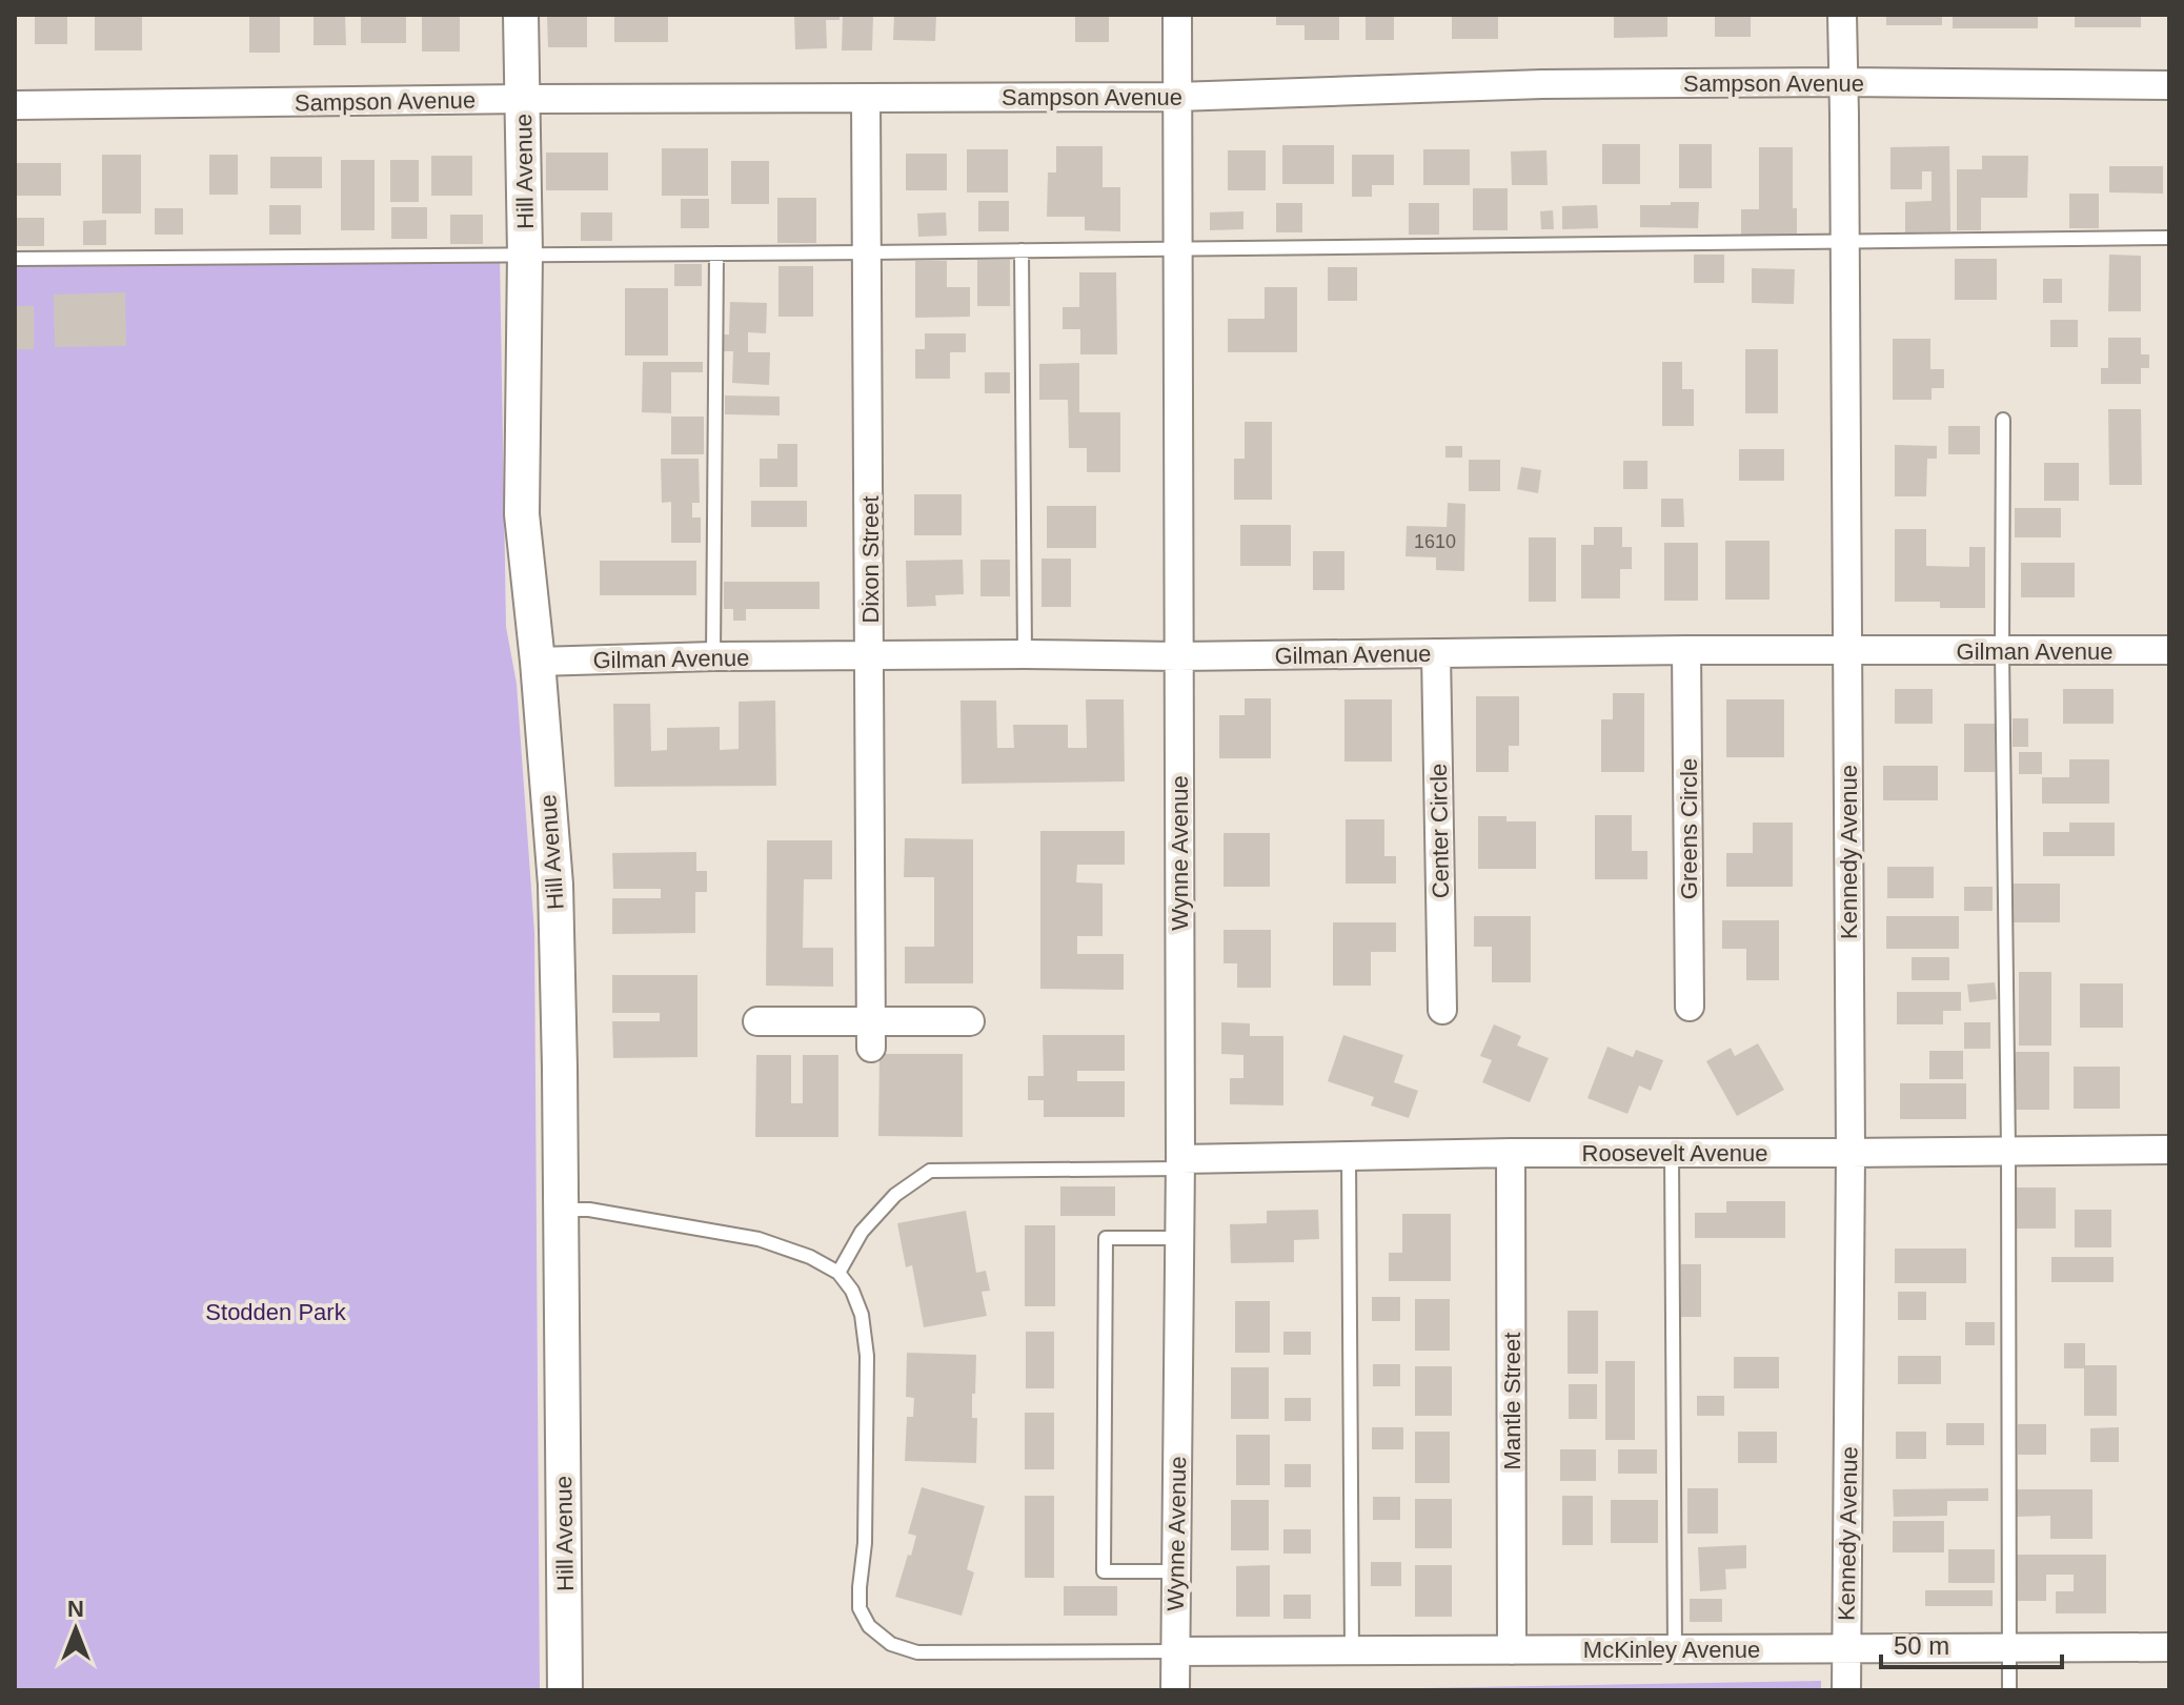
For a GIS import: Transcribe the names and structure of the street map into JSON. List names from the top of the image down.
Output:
{
  "streets": {
    "street": [
      "Sampson Avenue",
      "Hill Avenue",
      "Dixon Street",
      "Gilman Avenue",
      "Greens Circle",
      "Center Circle",
      "Kennedy Avenue",
      "Wynne Avenue",
      "Roosevelt Avenue",
      "Mantle Street",
      "McKinley Avenue"
    ]
  },
  "crossings": [
    ["Sampson Avenue", "Hill Avenue"],
    ["Sampson Avenue", "Dixon Street"],
    ["Sampson Avenue", "Kennedy Avenue"],
    ["Sampson Avenue", "Wynne Avenue"],
    ["Hill Avenue", "Gilman Avenue"],
    ["Dixon Street", "Gilman Avenue"],
    ["Gilman Avenue", "Greens Circle"],
    ["Gilman Avenue", "Center Circle"],
    ["Gilman Avenue", "Kennedy Avenue"],
    ["Gilman Avenue", "Wynne Avenue"],
    ["Kennedy Avenue", "Roosevelt Avenue"],
    ["Kennedy Avenue", "McKinley Avenue"],
    ["Wynne Avenue", "Roosevelt Avenue"],
    ["Wynne Avenue", "McKinley Avenue"],
    ["Roosevelt Avenue", "Mantle Street"],
    ["Mantle Street", "McKinley Avenue"]
  ],
  "parks": ["Stodden Park"],
  "house_numbers": ["1610"],
  "scale_bar": "50 m",
  "north": "top"
}
